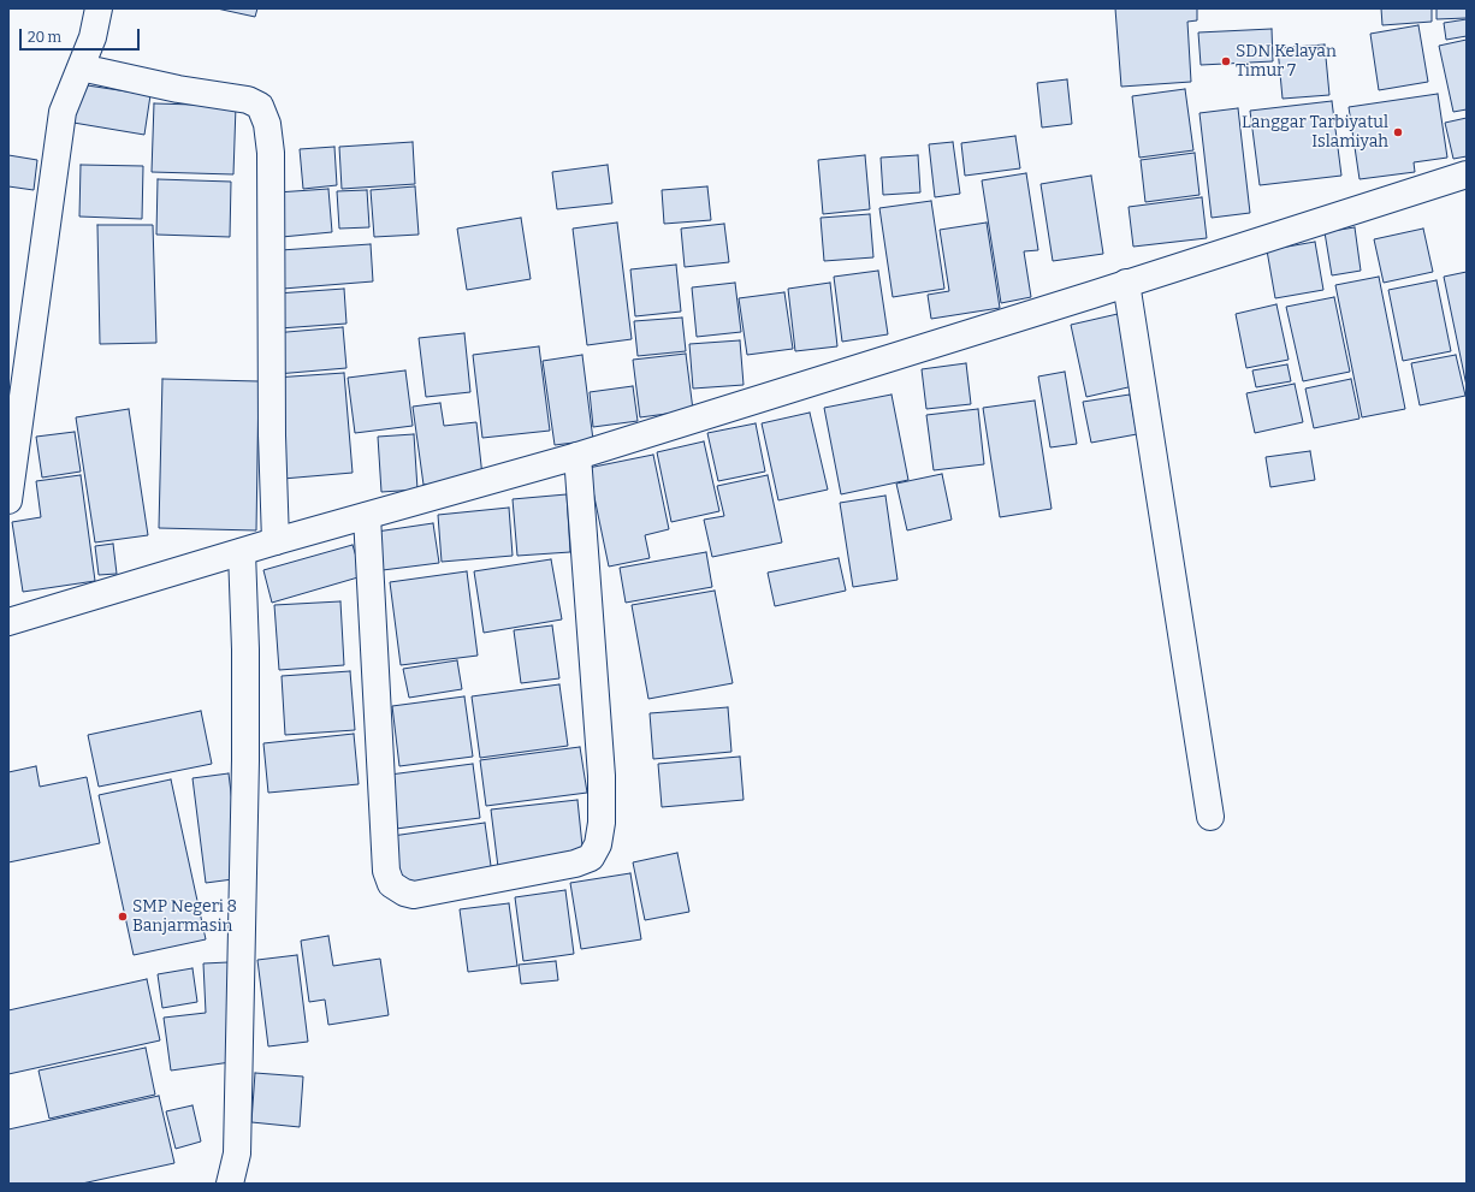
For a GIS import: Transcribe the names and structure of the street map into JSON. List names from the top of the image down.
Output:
{
  "places": ["SDN Kelayan Timur 7", "Langgar Tarbiyatul Islamiyah", "SMP Negeri 8 Banjarmasin"],
  "scale_bar": "20 m"
}
